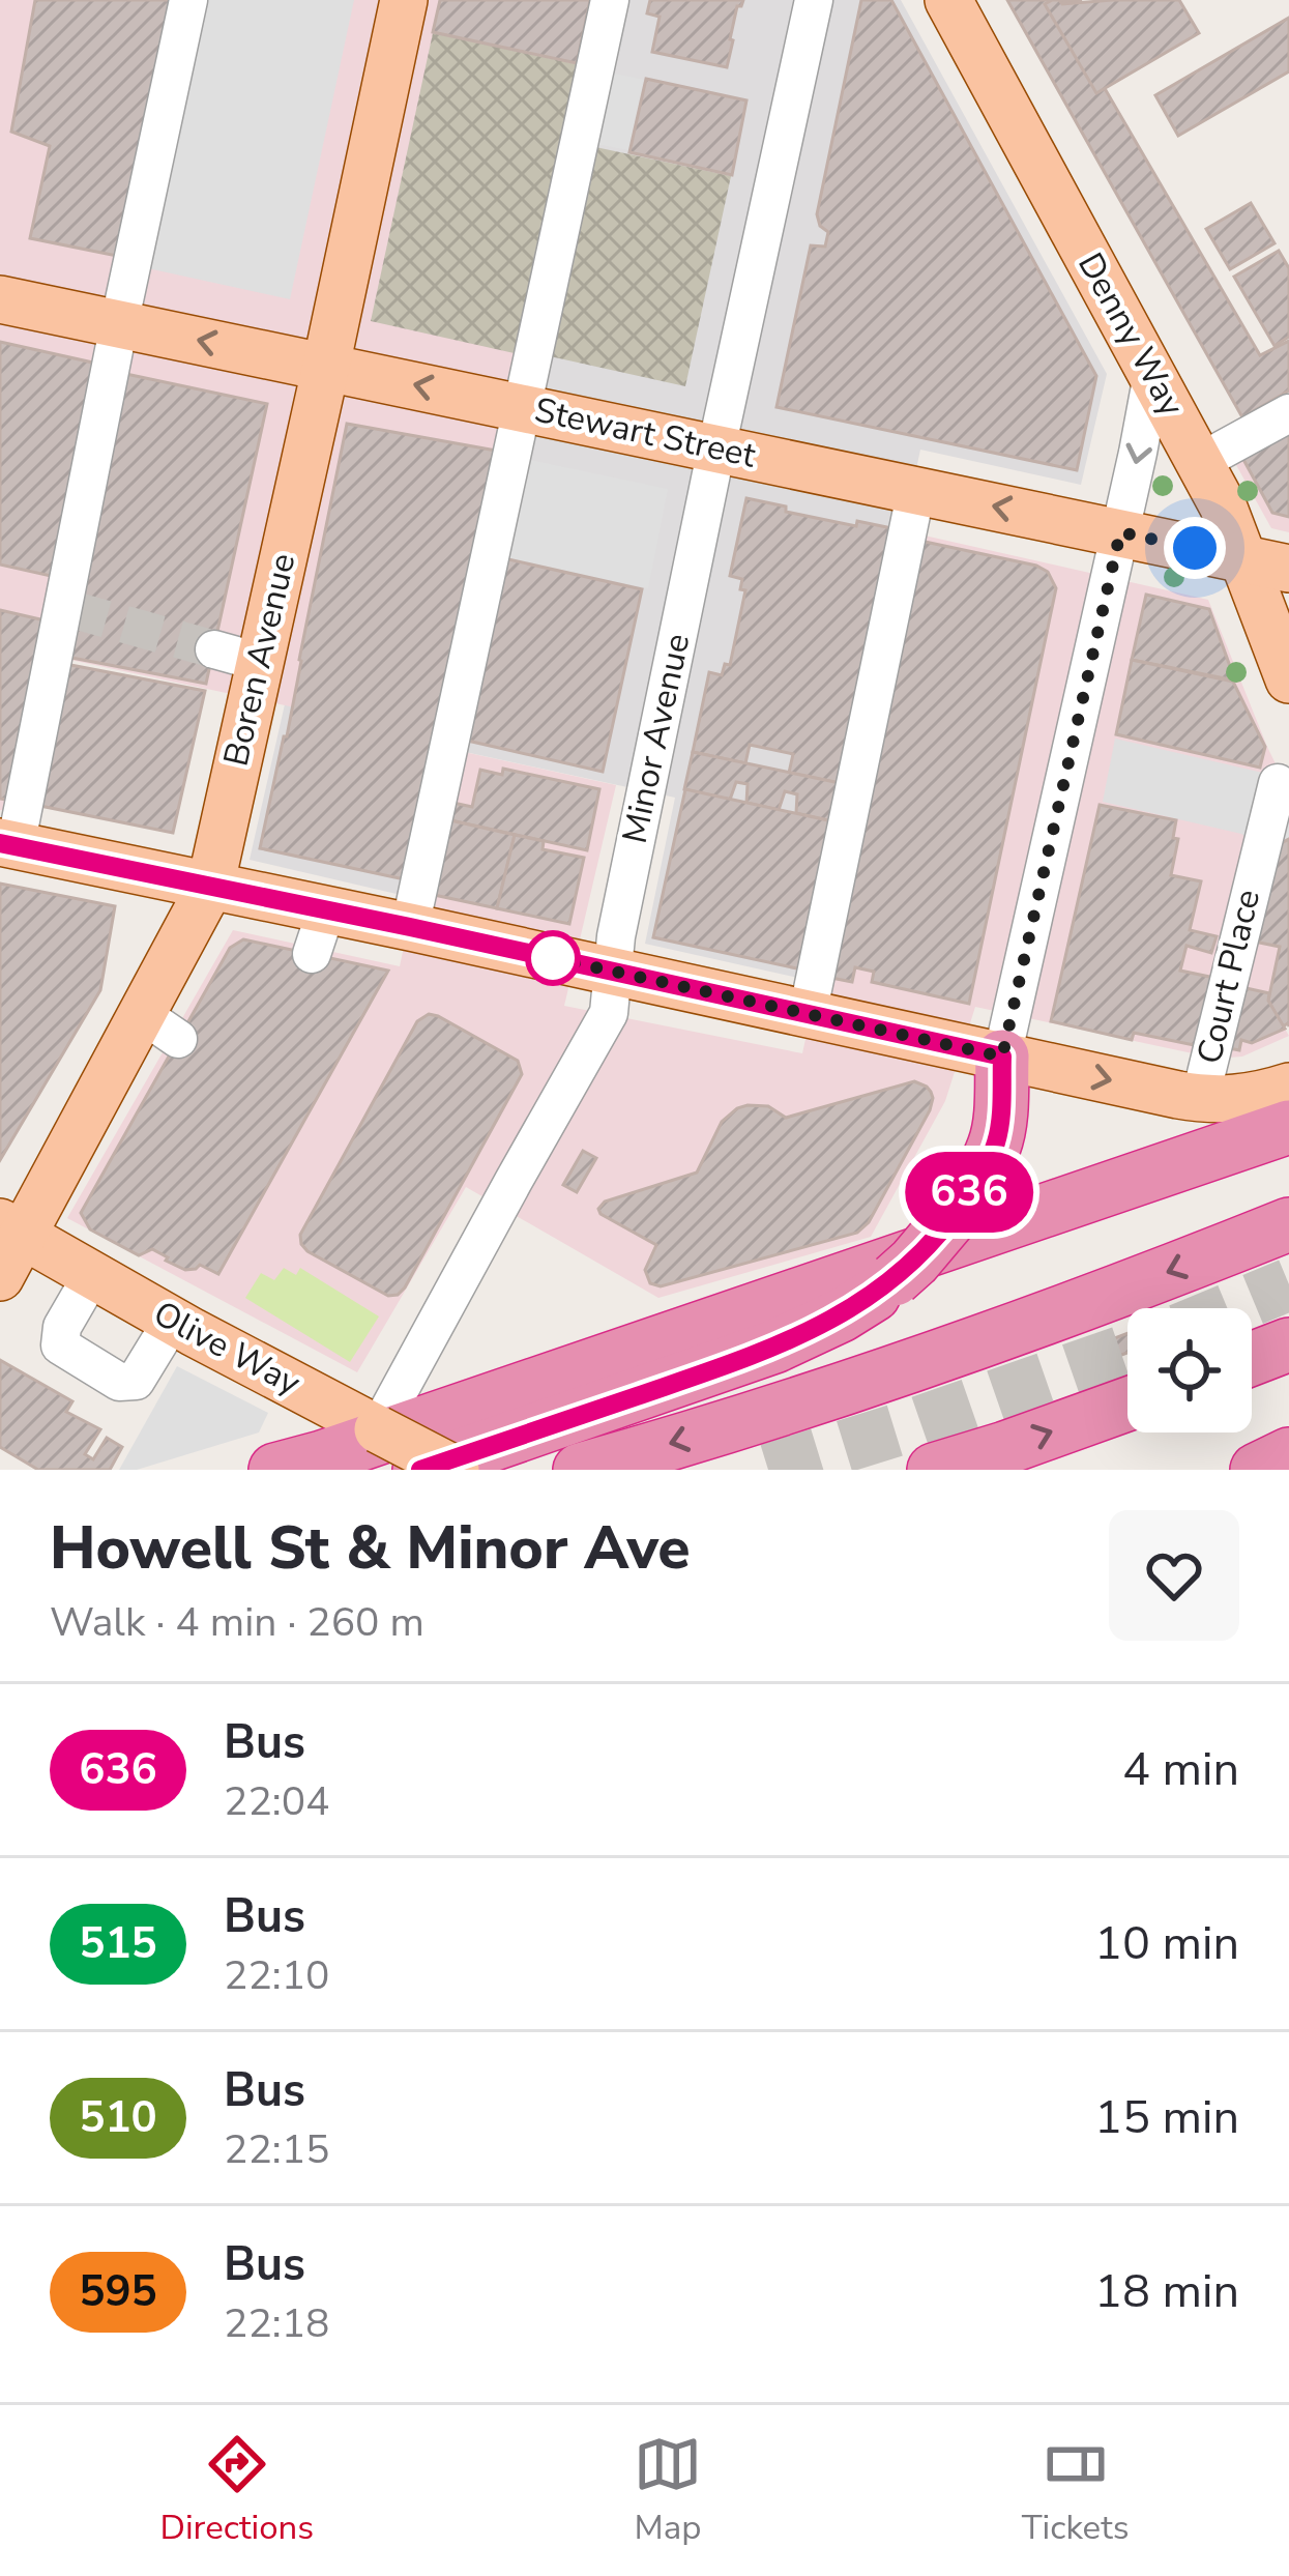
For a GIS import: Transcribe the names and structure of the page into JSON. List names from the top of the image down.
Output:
{
  "streets": {
    "main road": [
      "Denny Way",
      "Stewart Street",
      "Boren Avenue",
      "Olive Way"
    ],
    "street": ["Minor Avenue", "Court Place"]
  },
  "crossings": [
    ["Denny Way", "Stewart Street"],
    ["Stewart Street", "Boren Avenue"],
    ["Stewart Street", "Minor Avenue"],
    ["Boren Avenue", "Olive Way"],
    ["Minor Avenue", "Olive Way"]
  ],
  "one_way": ["Stewart Street"],
  "lines": ["bus line 636"],
  "page": {
    "on_map": "636",
    "heading": ["Howell St & Minor Ave", "Walk · 4 min · 260 m"],
    "list": [
      {
        "mark": "636",
        "name": "Bus",
        "note": "22:04",
        "value": "4 min"
      },
      {
        "mark": "515",
        "name": "Bus",
        "note": "22:10",
        "value": "10 min"
      },
      {
        "mark": "510",
        "name": "Bus",
        "note": "22:15",
        "value": "15 min"
      },
      {
        "mark": "595",
        "name": "Bus",
        "note": "22:18",
        "value": "18 min"
      }
    ],
    "tabs": ["Directions", "Map", "Tickets"]
  }
}
